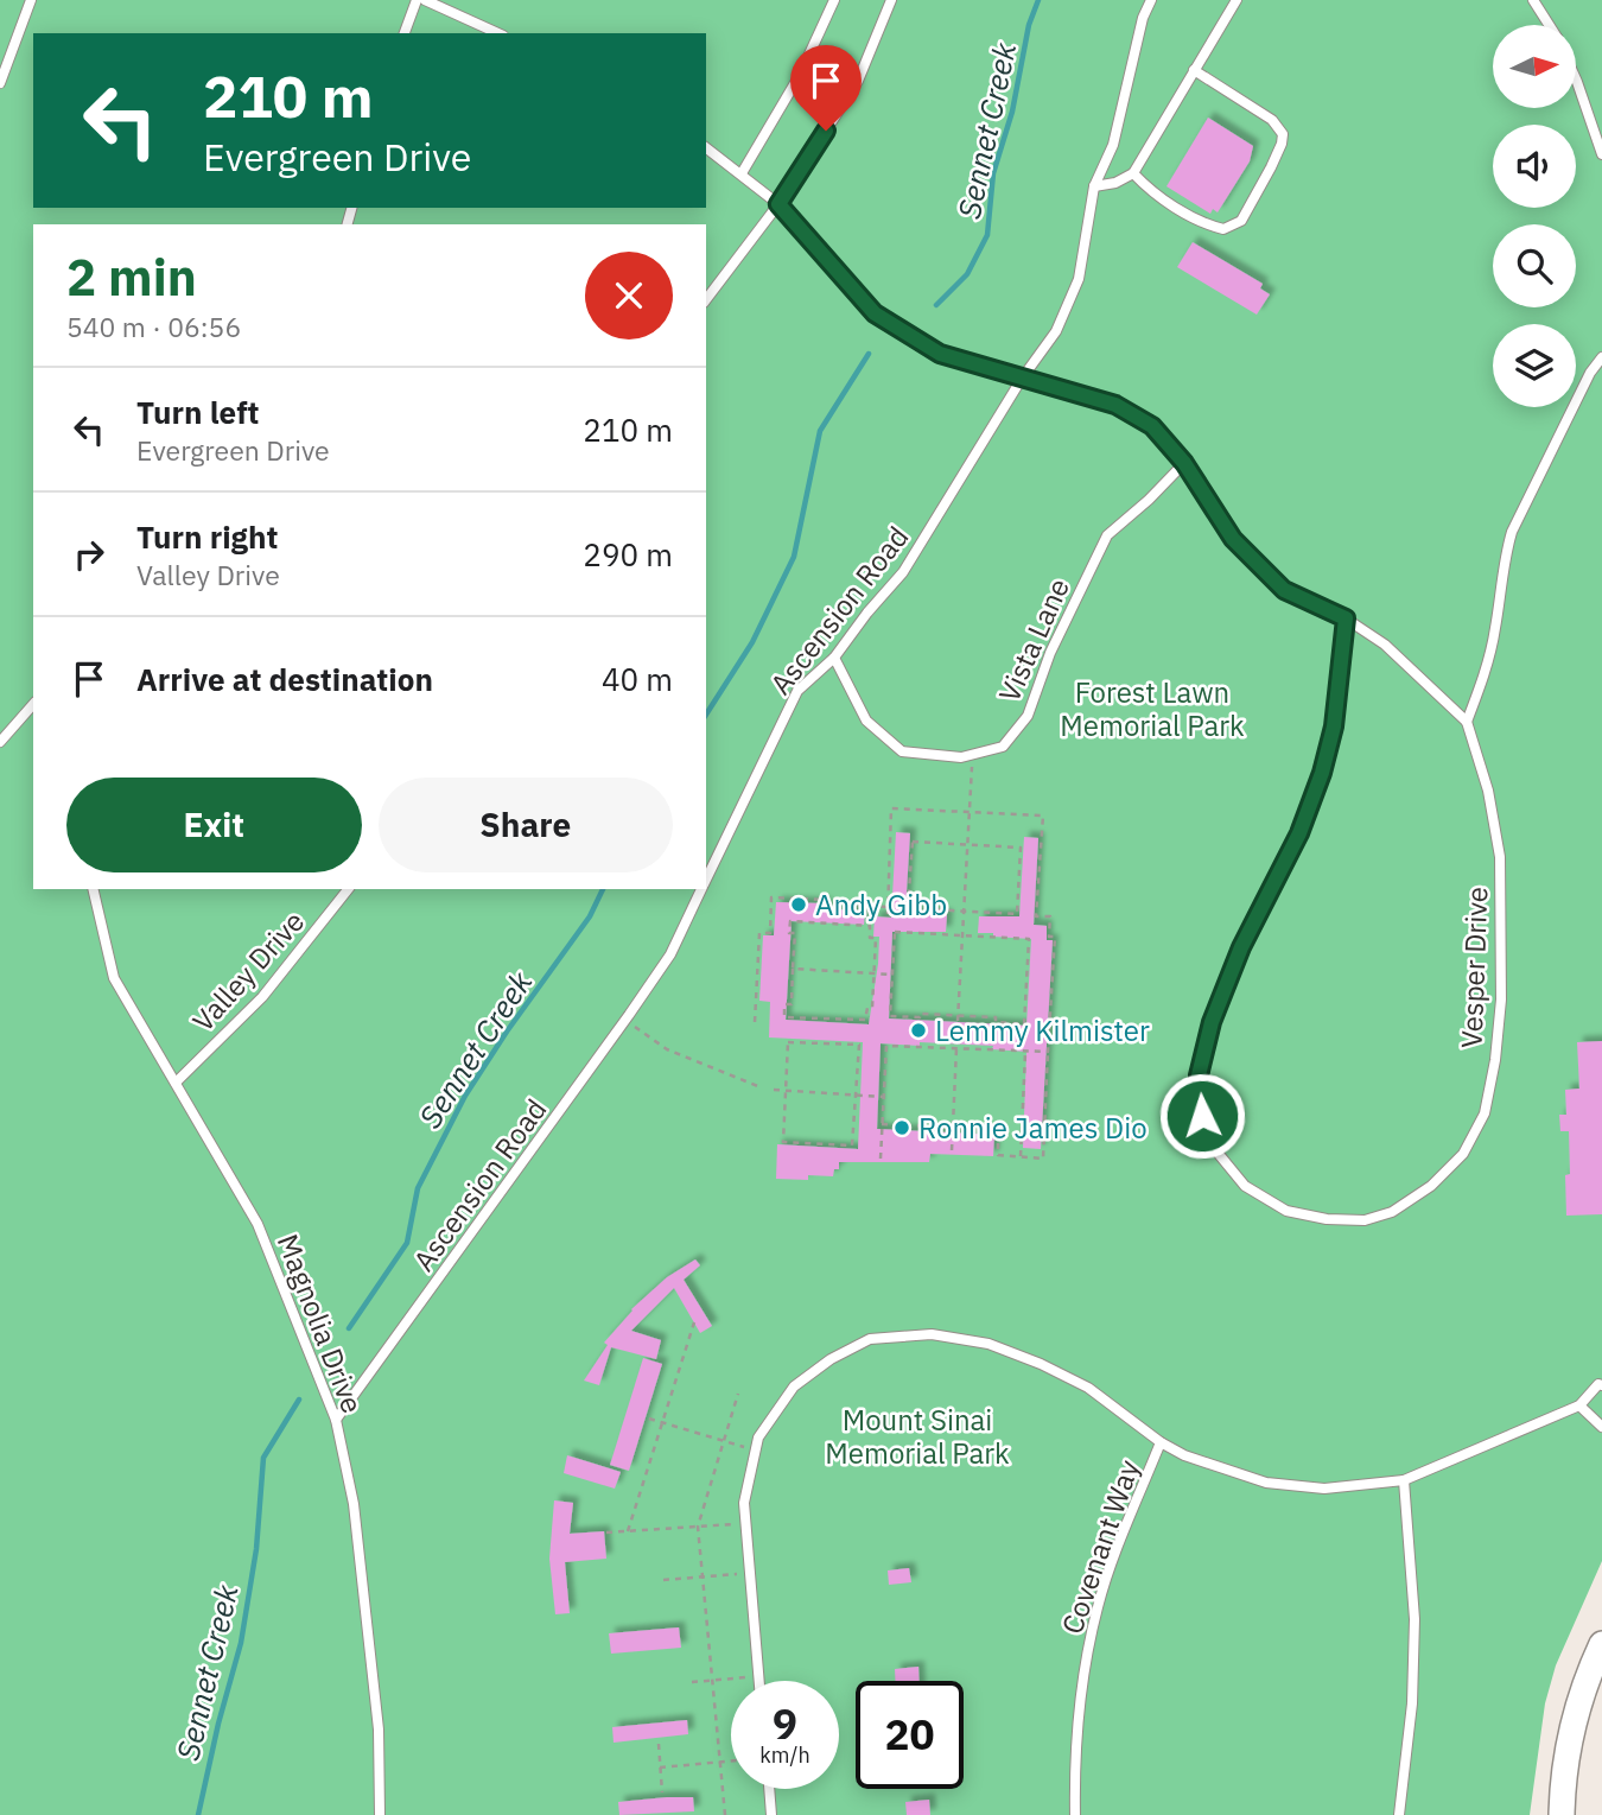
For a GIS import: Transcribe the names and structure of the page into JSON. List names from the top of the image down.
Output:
{
  "streets": {
    "lane": [
      "Ascension Road",
      "Vista Lane",
      "Vesper Drive",
      "Valley Drive",
      "Magnolia Drive",
      "Covenant Way"
    ]
  },
  "crossings": [
    ["Ascension Road", "Vista Lane"],
    ["Ascension Road", "Magnolia Drive"],
    ["Valley Drive", "Magnolia Drive"]
  ],
  "water": ["Sennet Creek"],
  "parks": ["Forest Lawn Memorial Park", "Mount Sinai Memorial Park"],
  "places": ["Andy Gibb", "Lemmy Kilmister", "Ronnie James Dio"],
  "north": "right",
  "page": {
    "turn": ["210 m", "Evergreen Drive"],
    "heading": ["2 min", "540 m · 06:56"],
    "list": [
      {
        "name": "Turn left",
        "note": "Evergreen Drive",
        "value": "210 m"
      },
      {
        "name": "Turn right",
        "note": "Valley Drive",
        "value": "290 m"
      },
      {
        "name": "Arrive at destination",
        "value": "40 m"
      }
    ],
    "buttons": ["Exit", "Share"],
    "speed": "9 km/h",
    "limit": "20"
  }
}
